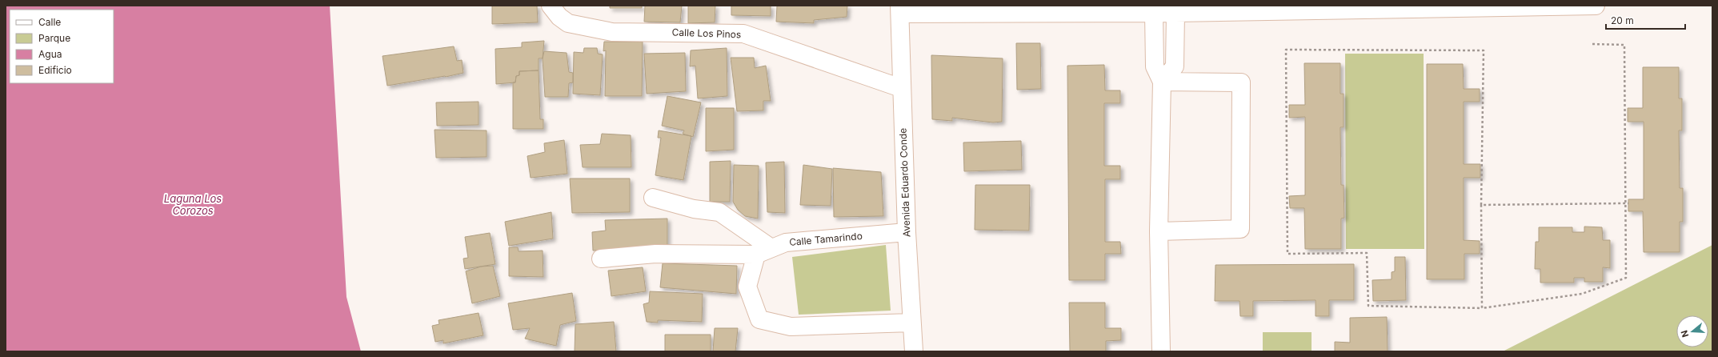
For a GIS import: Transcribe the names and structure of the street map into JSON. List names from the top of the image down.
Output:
{
  "streets": {
    "street": ["Calle Los Pinos", "Avenida Eduardo Conde", "Calle Tamarindo"]
  },
  "crossings": [
    ["Calle Los Pinos", "Avenida Eduardo Conde"],
    ["Avenida Eduardo Conde", "Calle Tamarindo"]
  ],
  "water": ["Laguna Los Corozos"],
  "legend": [
    "Calle",
    "Parque",
    "Agua",
    "Edificio"
  ],
  "scale_bar": "20 m",
  "north": "left"
}
